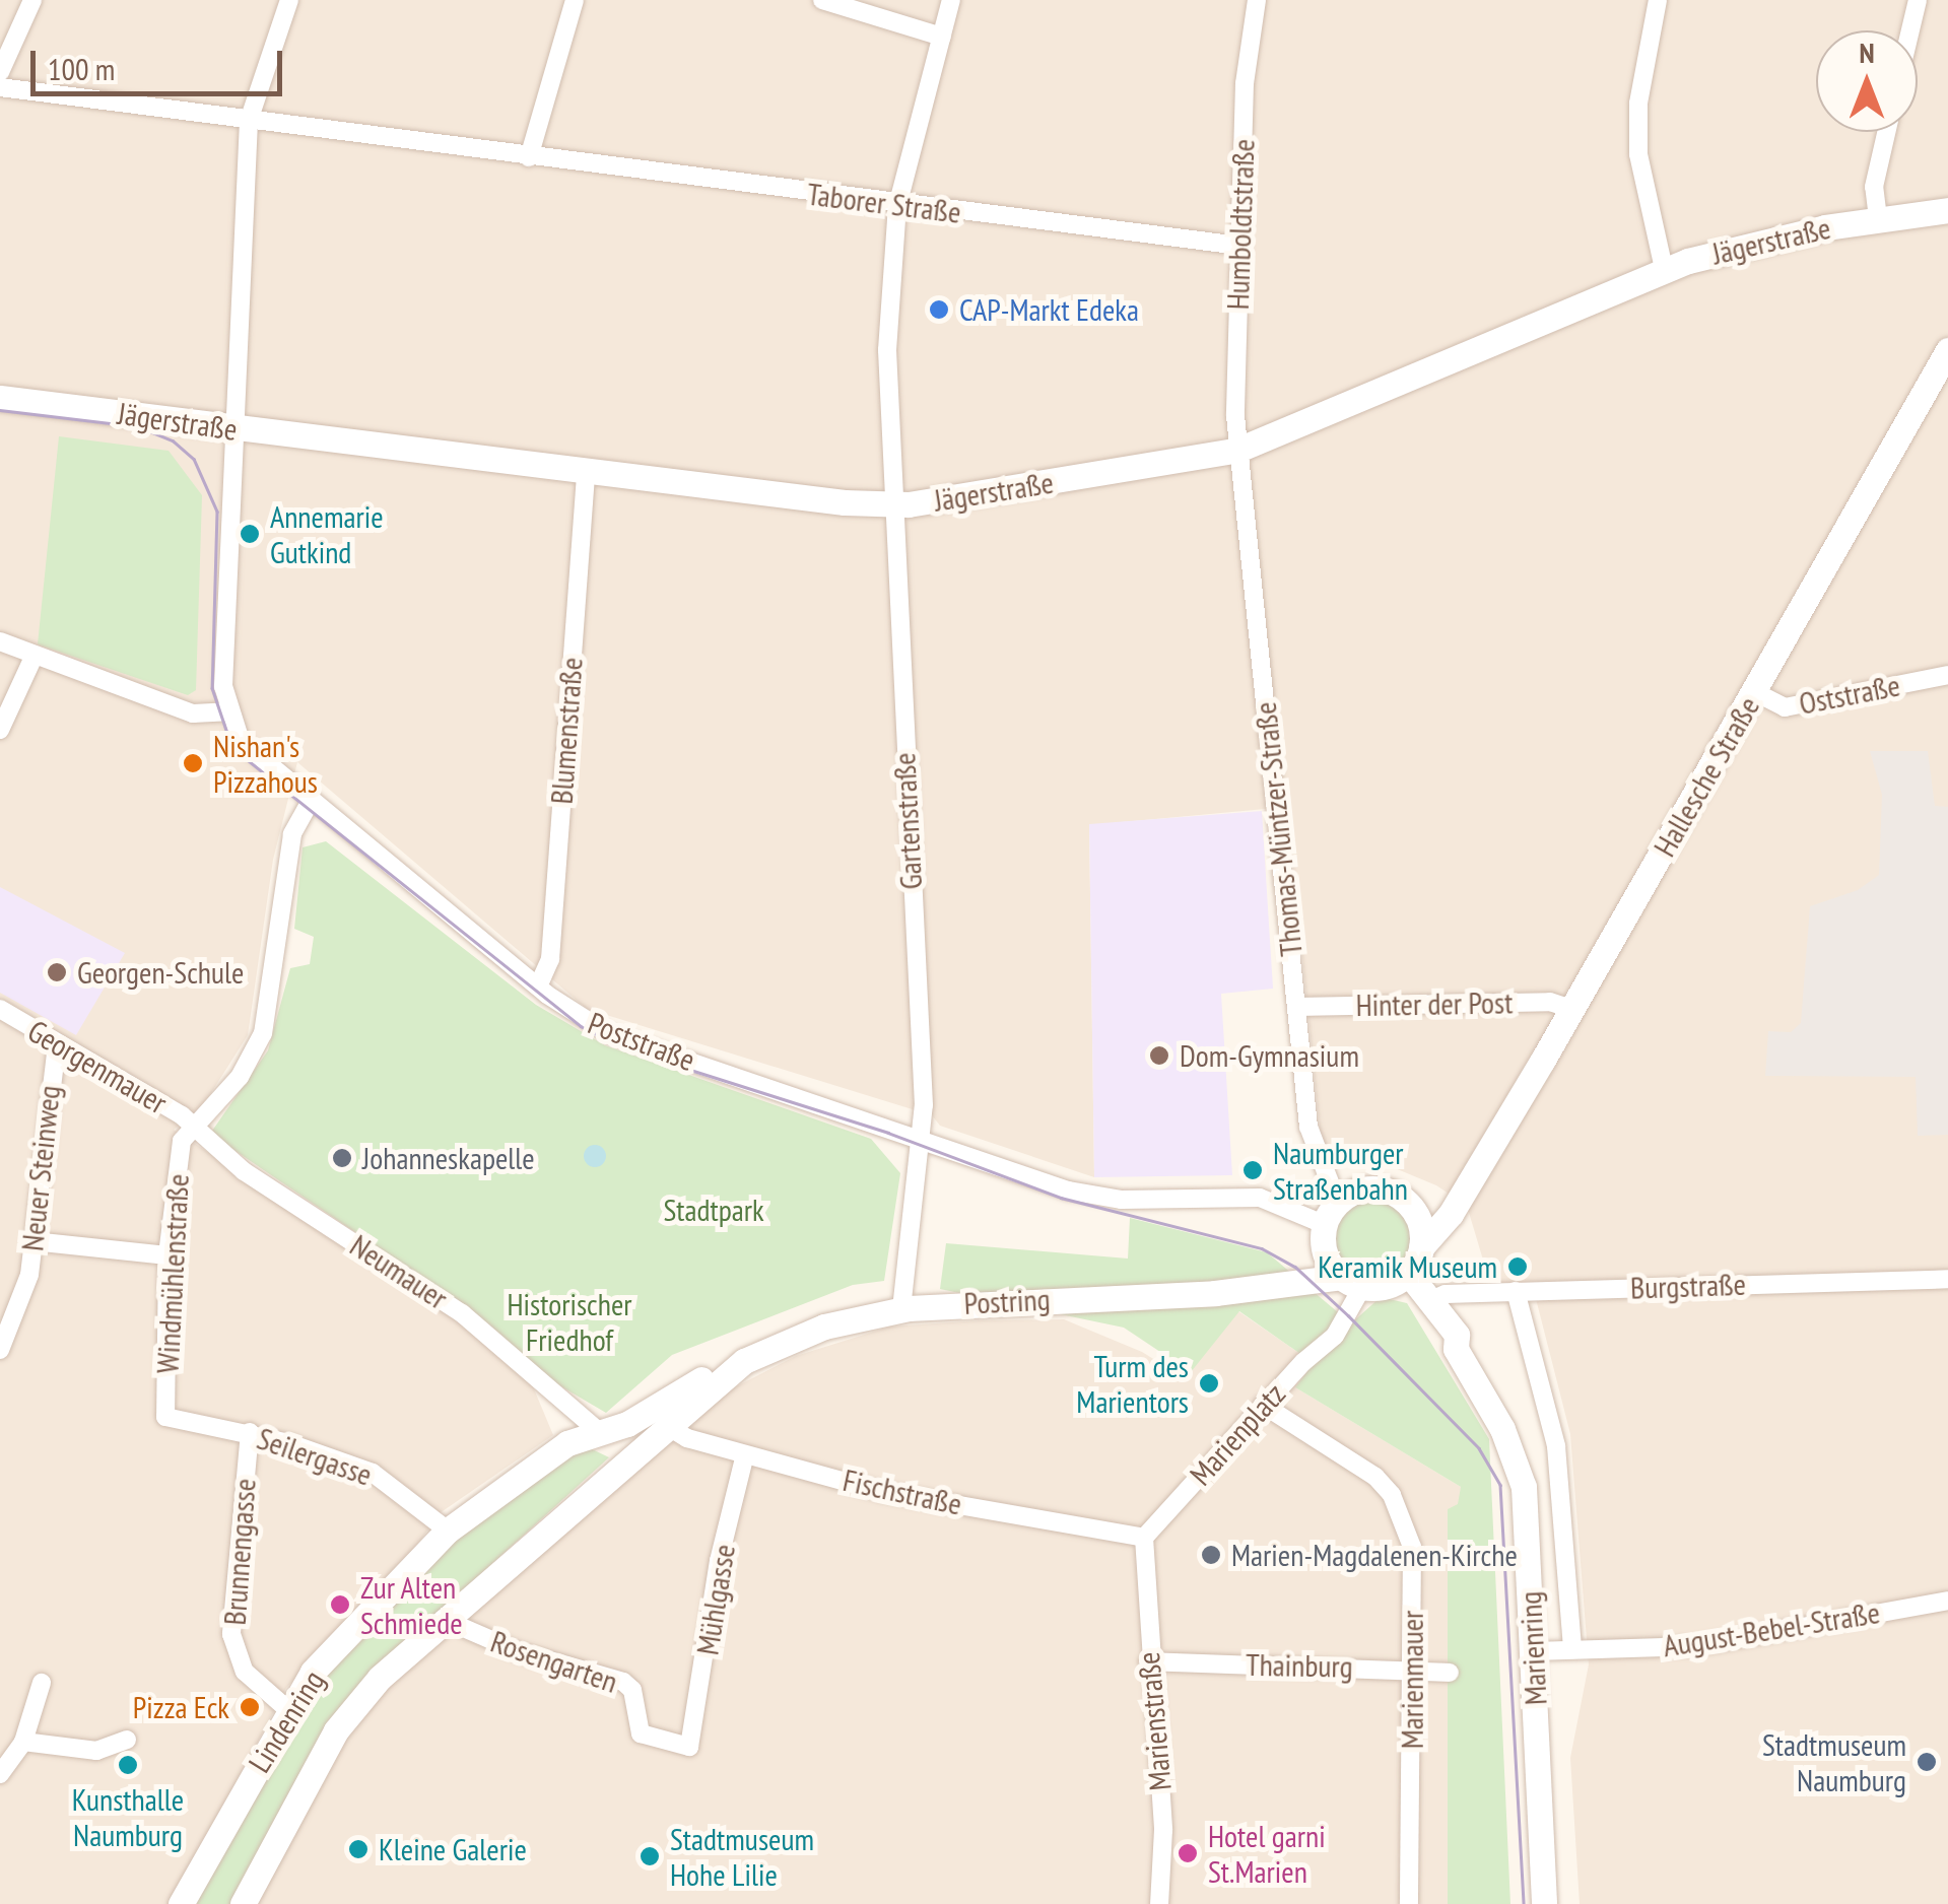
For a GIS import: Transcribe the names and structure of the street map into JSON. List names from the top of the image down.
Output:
{
  "streets": {
    "main road": [
      "Jägerstraße",
      "Hallesche Straße",
      "Postring",
      "Marienring",
      "Lindenring"
    ],
    "street": [
      "Taborer Straße",
      "Humboldtstraße",
      "Oststraße",
      "Blumenstraße",
      "Gartenstraße",
      "Thomas-Müntzer-Straße",
      "Hinter der Post",
      "Poststraße",
      "Georgenmauer",
      "Neuer Steinweg",
      "Neumauer",
      "Windmühlenstraße",
      "Burgstraße",
      "Marienplatz",
      "Seilergasse",
      "Fischstraße",
      "Brunnengasse",
      "Mühlgasse",
      "August-Bebel-Straße",
      "Rosengarten",
      "Thainburg",
      "Marienmauer",
      "Marienstraße"
    ]
  },
  "crossings": [
    ["Taborer Straße", "Humboldtstraße"],
    ["Taborer Straße", "Gartenstraße"],
    ["Humboldtstraße", "Jägerstraße"],
    ["Humboldtstraße", "Thomas-Müntzer-Straße"],
    ["Jägerstraße", "Blumenstraße"],
    ["Jägerstraße", "Gartenstraße"],
    ["Jägerstraße", "Thomas-Müntzer-Straße"],
    ["Oststraße", "Hallesche Straße"],
    ["Blumenstraße", "Poststraße"],
    ["Hallesche Straße", "Thomas-Müntzer-Straße"],
    ["Hallesche Straße", "Hinter der Post"],
    ["Hallesche Straße", "Poststraße"],
    ["Hallesche Straße", "Postring"],
    ["Hallesche Straße", "Marienplatz"],
    ["Hallesche Straße", "Marienring"],
    ["Gartenstraße", "Poststraße"],
    ["Gartenstraße", "Postring"],
    ["Thomas-Müntzer-Straße", "Hinter der Post"],
    ["Thomas-Müntzer-Straße", "Poststraße"],
    ["Thomas-Müntzer-Straße", "Postring"],
    ["Thomas-Müntzer-Straße", "Marienplatz"],
    ["Thomas-Müntzer-Straße", "Marienring"],
    ["Poststraße", "Windmühlenstraße"],
    ["Poststraße", "Postring"],
    ["Poststraße", "Marienplatz"],
    ["Poststraße", "Marienring"],
    ["Georgenmauer", "Neuer Steinweg"],
    ["Georgenmauer", "Neumauer"],
    ["Georgenmauer", "Windmühlenstraße"],
    ["Neumauer", "Windmühlenstraße"],
    ["Neumauer", "Lindenring"],
    ["Windmühlenstraße", "Seilergasse"],
    ["Burgstraße", "Marienring"],
    ["Postring", "Marienplatz"],
    ["Postring", "Marienring"],
    ["Postring", "Lindenring"],
    ["Marienplatz", "Fischstraße"],
    ["Marienplatz", "Marienring"],
    ["Marienplatz", "Marienmauer"],
    ["Marienplatz", "Marienstraße"],
    ["Seilergasse", "Brunnengasse"],
    ["Seilergasse", "Lindenring"],
    ["Fischstraße", "Mühlgasse"],
    ["Fischstraße", "Lindenring"],
    ["Fischstraße", "Marienstraße"],
    ["Brunnengasse", "Lindenring"],
    ["Mühlgasse", "Rosengarten"],
    ["August-Bebel-Straße", "Marienring"],
    ["Rosengarten", "Lindenring"],
    ["Thainburg", "Marienmauer"],
    ["Thainburg", "Marienstraße"]
  ],
  "parks": ["Stadtpark", "Historischer Friedhof"],
  "places": [
    "CAP-Markt Edeka",
    "Annemarie Gutkind",
    "Nishan's Pizzahous",
    "Georgen-Schule",
    "Dom-Gymnasium",
    "Johanneskapelle",
    "Naumburger Straßenbahn",
    "Keramik Museum",
    "Turm des Marientors",
    "Marien-Magdalenen-Kirche",
    "Zur Alten Schmiede",
    "Pizza Eck",
    "Stadtmuseum Naumburg",
    "Kunsthalle Naumburg",
    "Kleine Galerie",
    "Hotel garni St.Marien",
    "Stadtmuseum Hohe Lilie"
  ],
  "scale_bar": "100 m",
  "north": "top"
}
